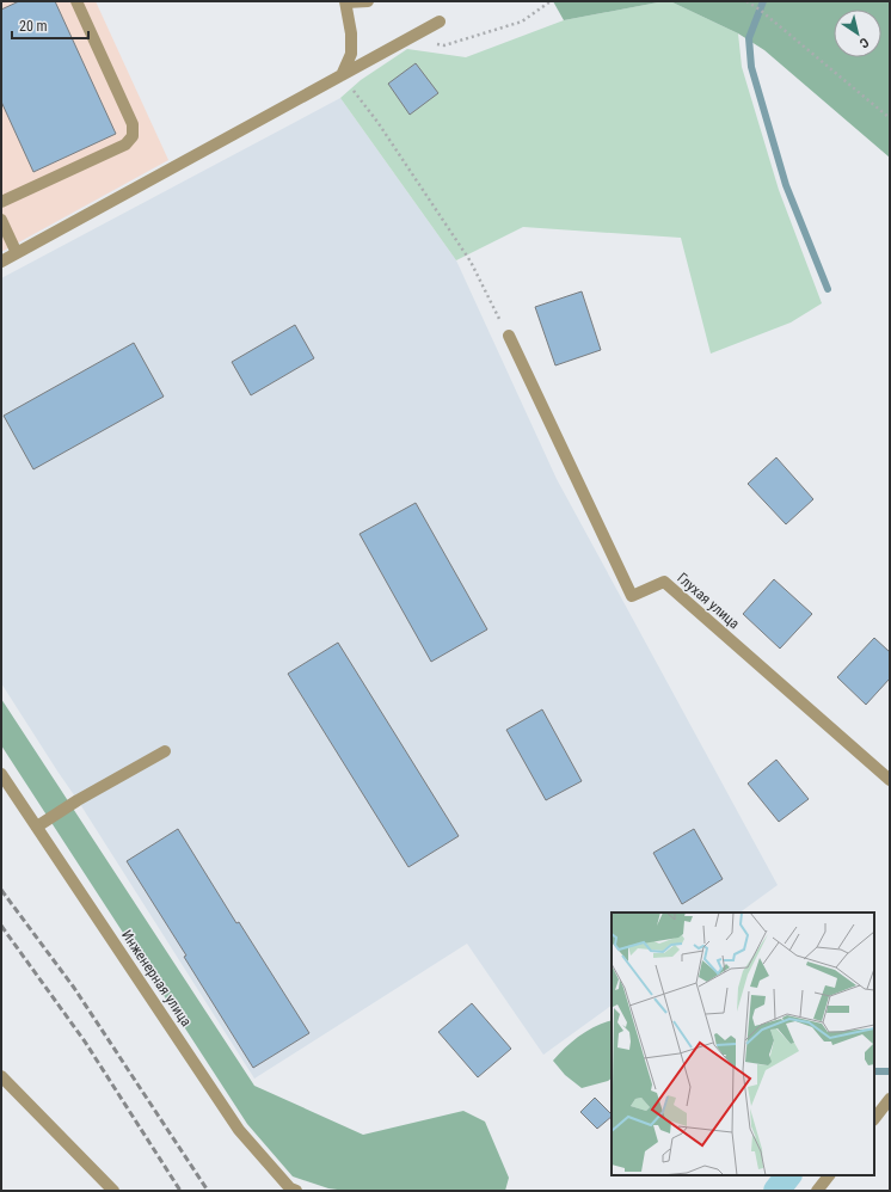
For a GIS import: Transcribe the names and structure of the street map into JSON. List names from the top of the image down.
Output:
{
  "streets": {
    "street": ["Глухая улица", "Инженерная улица"]
  },
  "scale_bar": "20 m",
  "north": "bottom right"
}
